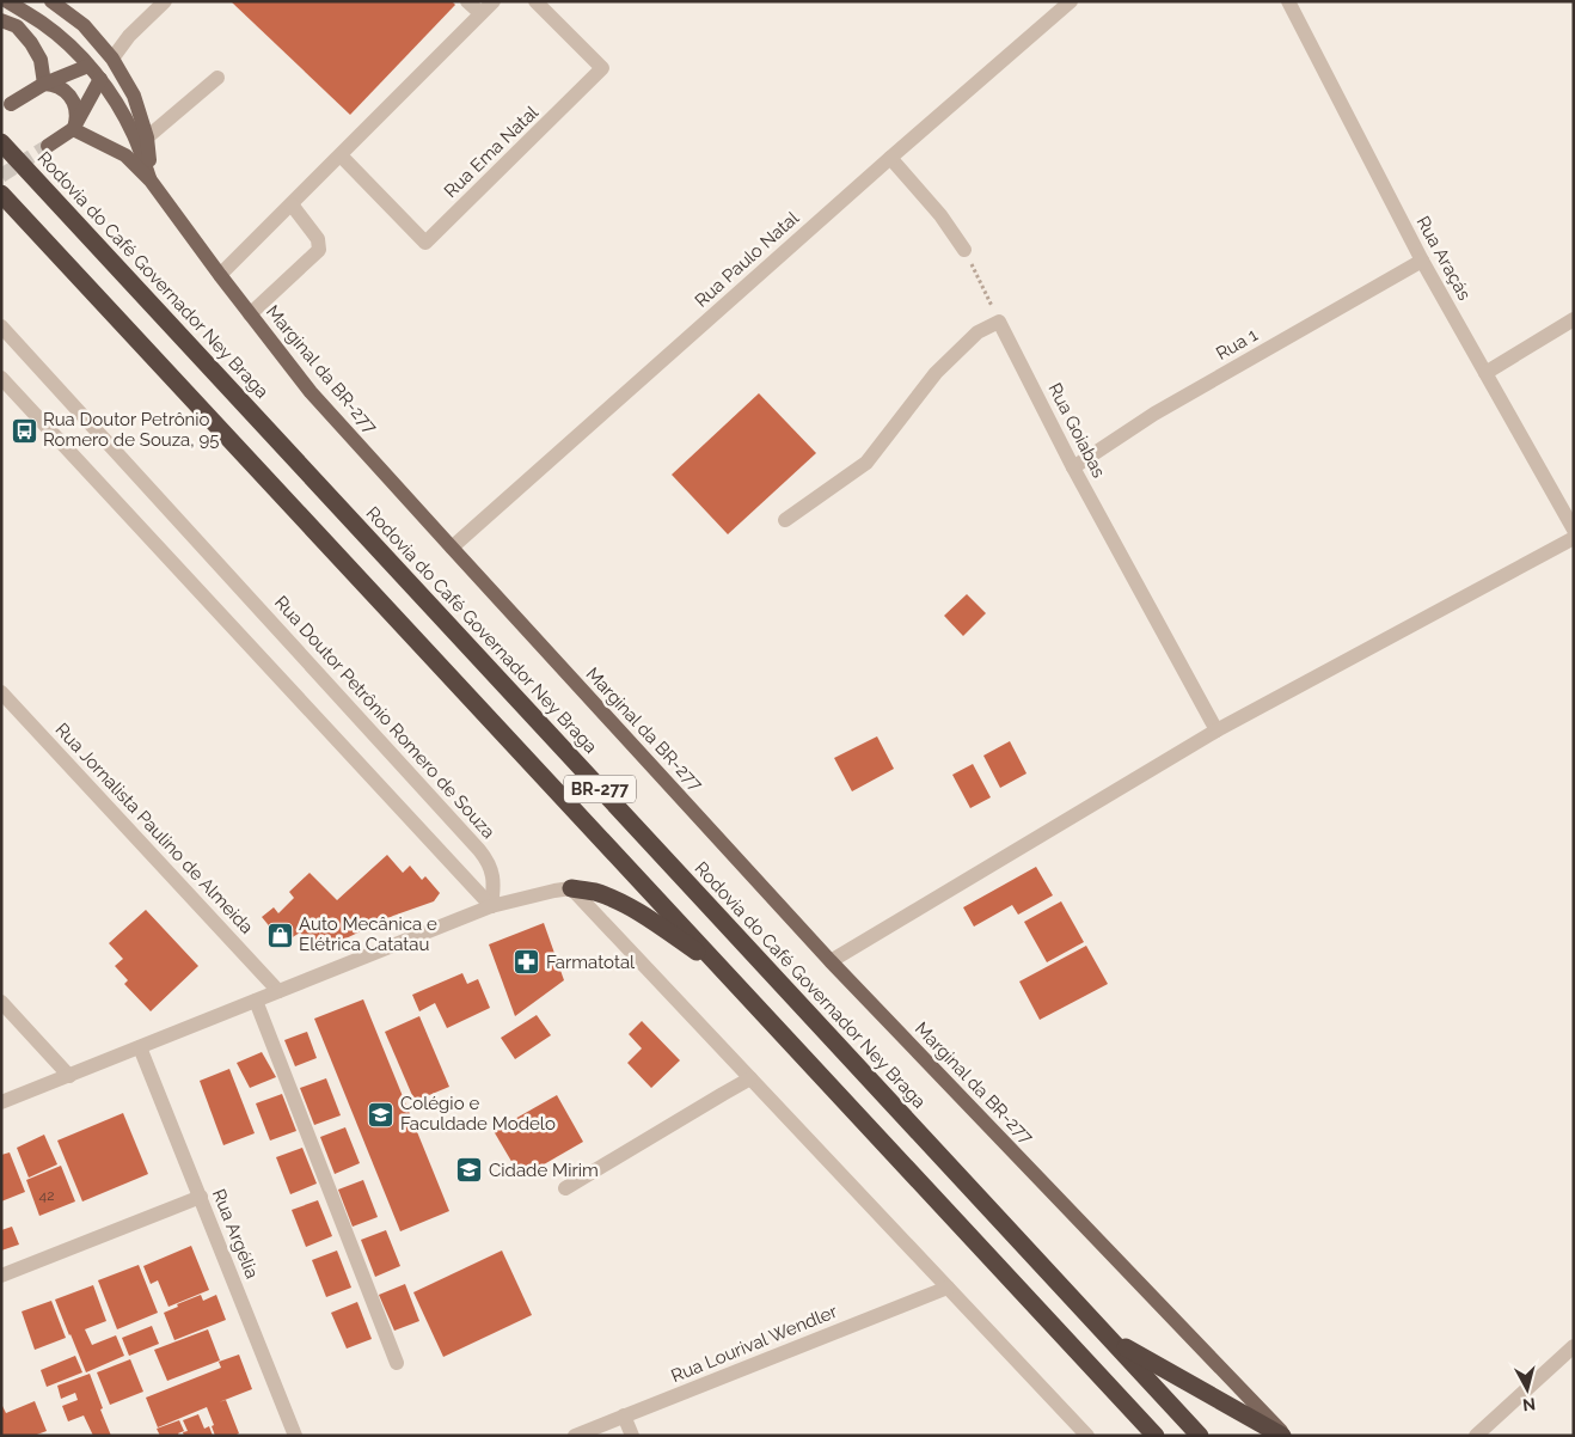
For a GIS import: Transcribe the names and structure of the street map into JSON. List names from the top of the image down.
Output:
{
  "streets": {
    "highway": ["Rodovia do Café Governador Ney Braga", "BR-277"],
    "main road": ["Marginal da BR-277"],
    "street": [
      "Rua Ema Natal",
      "Rua Araçás",
      "Rua Paulo Natal",
      "Rua 1",
      "Rua Goiabas",
      "Rua Doutor Petrônio Romero de Souza",
      "Rua Jornalista Paulino de Almeida",
      "Rua Argélia",
      "Rua Lourival Wendler"
    ]
  },
  "crossings": [
    ["Rua Araçás", "Rua 1"],
    ["Rua Paulo Natal", "Marginal da BR-277"],
    ["Rua 1", "Rua Goiabas"],
    ["Marginal da BR-277", "BR-277"]
  ],
  "places": {
    "bus stop": ["Rua Doutor Petrônio Romero de Souza, 95"],
    "shop": ["Auto Mecânica e Elétrica Catatau"],
    "pharmacy": ["Farmatotal"],
    "school or university": ["Colégio e Faculdade Modelo", "Cidade Mirim"]
  },
  "house_numbers": ["42"],
  "north": "bottom"
}
